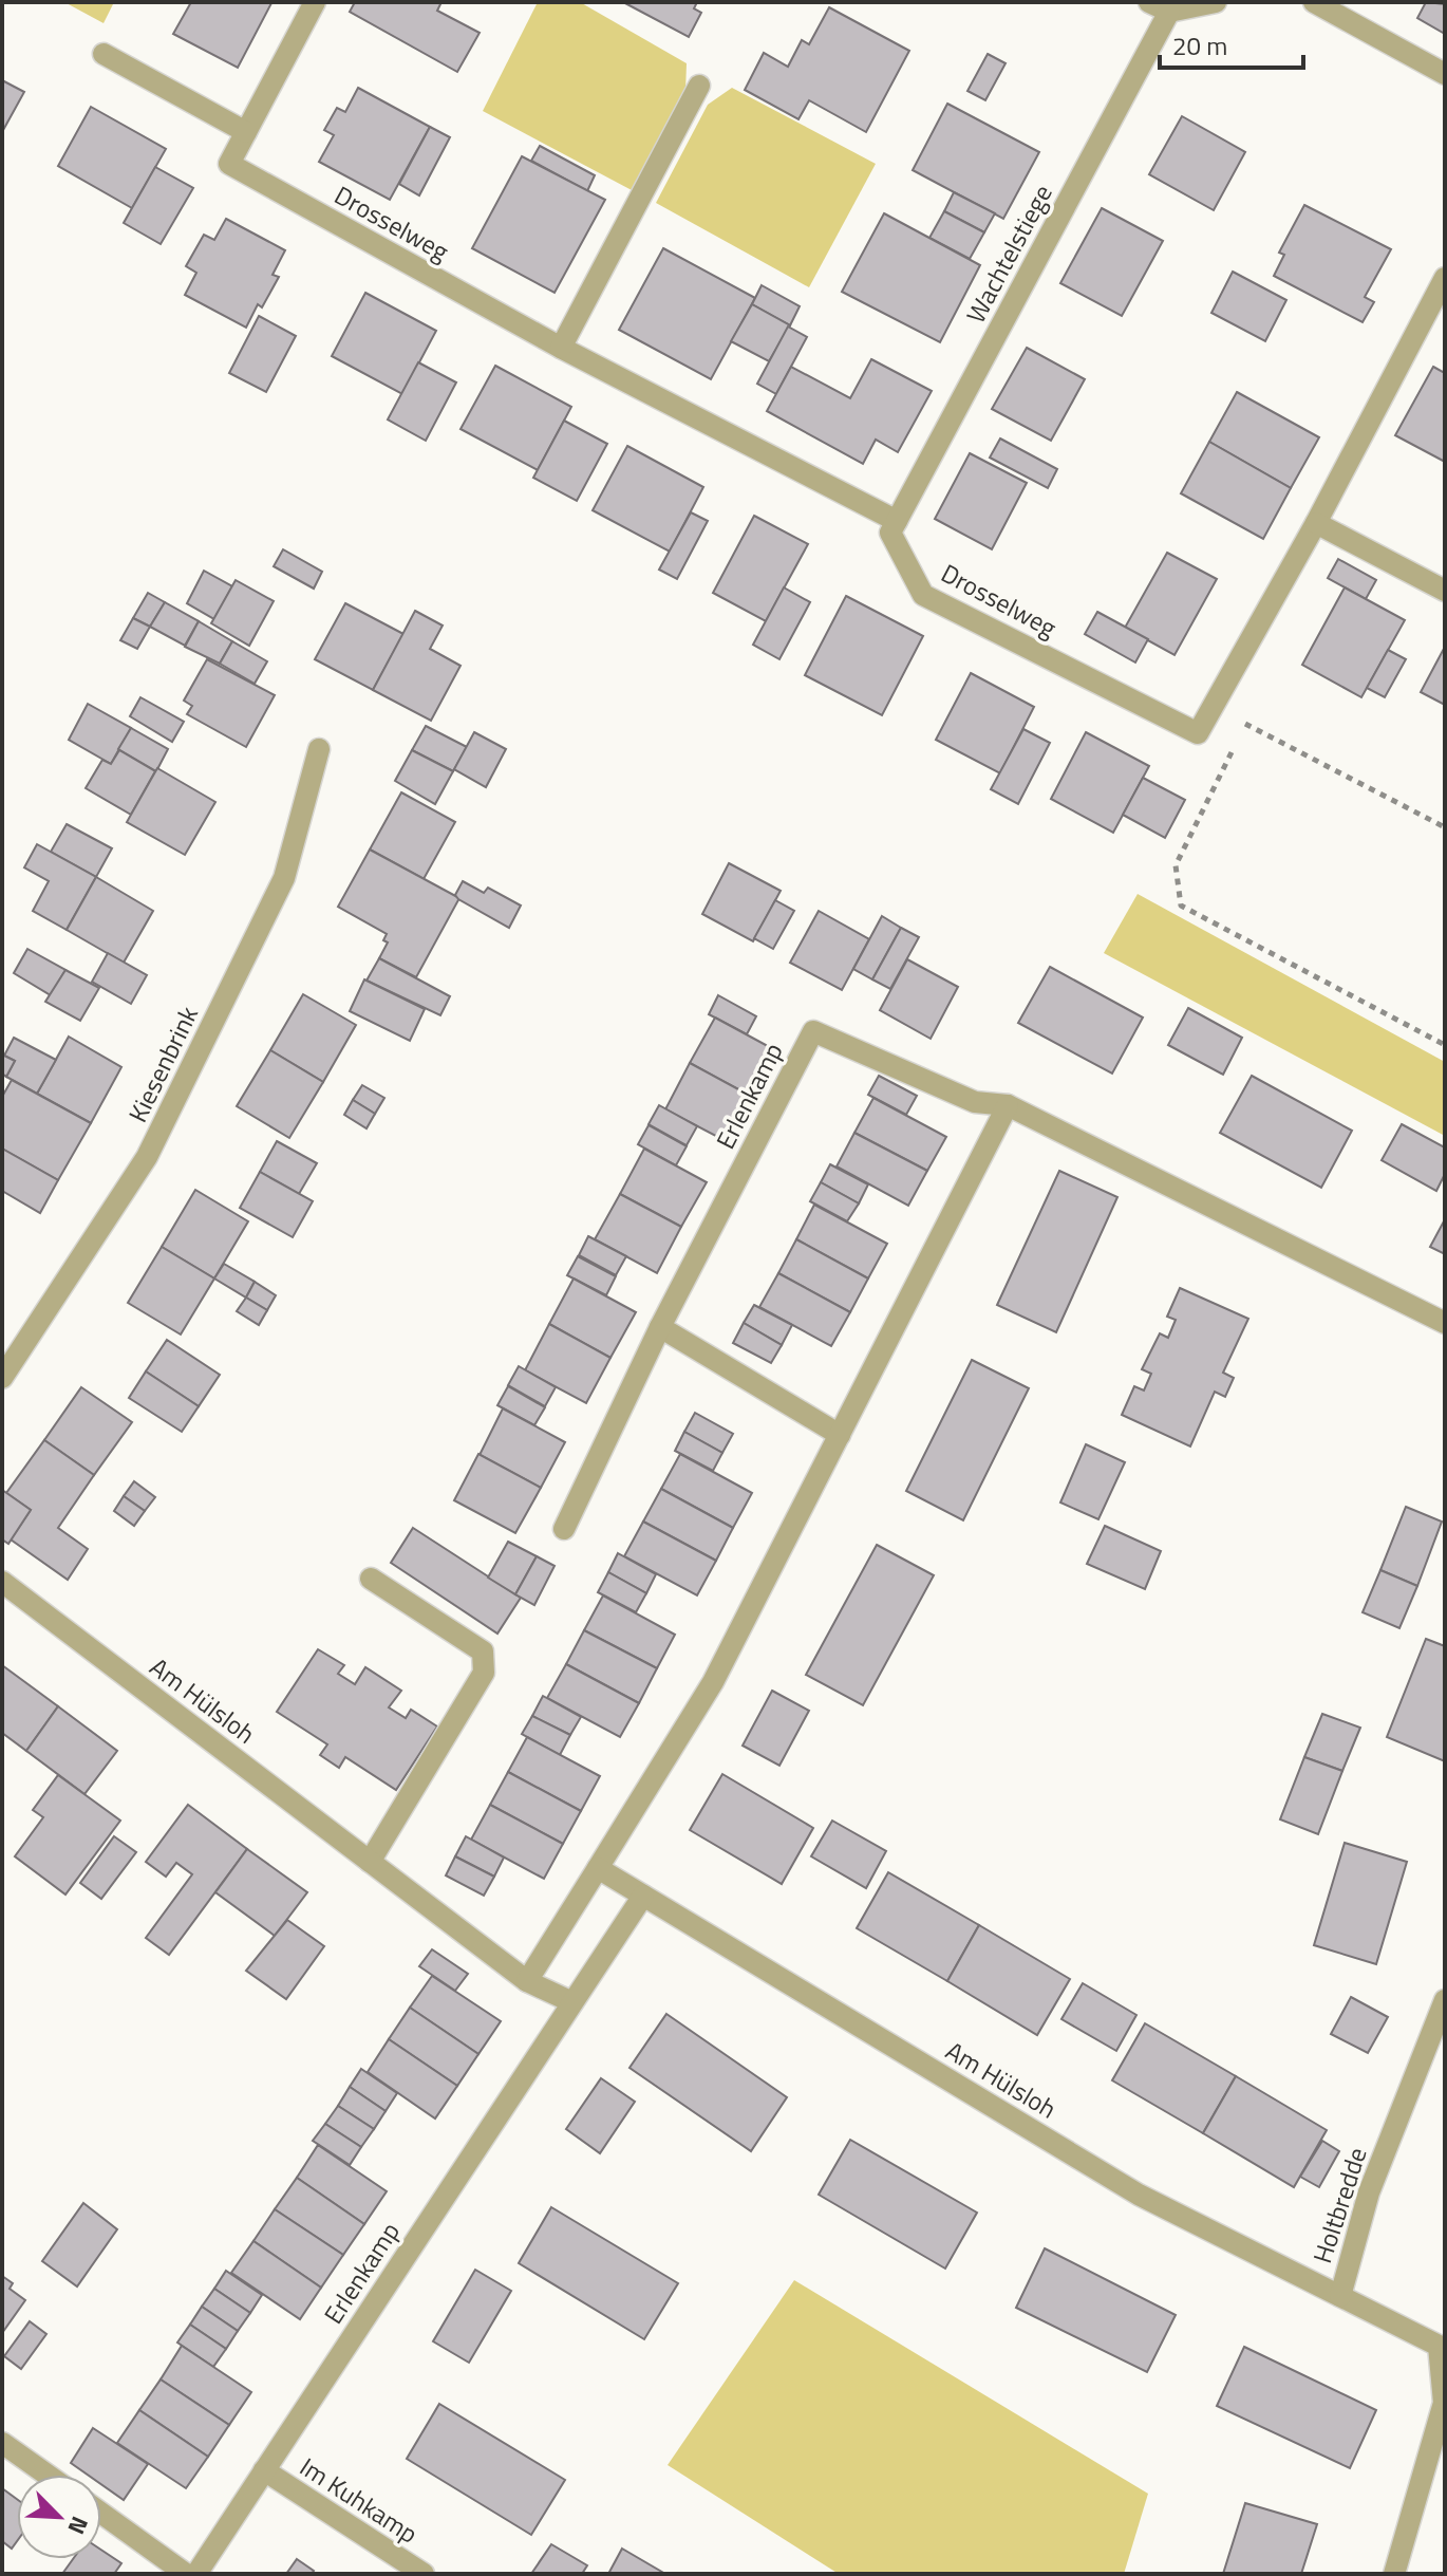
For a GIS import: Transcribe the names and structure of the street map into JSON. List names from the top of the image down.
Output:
{
  "streets": {
    "street": [
      "Drosselweg",
      "Wachtelstiege",
      "Kiesenbrink",
      "Erlenkamp",
      "Am Hülsloh",
      "Holtbredde",
      "Im Kuhkamp"
    ]
  },
  "crossings": [
    ["Drosselweg", "Wachtelstiege"],
    ["Erlenkamp", "Am Hülsloh"],
    ["Erlenkamp", "Im Kuhkamp"],
    ["Am Hülsloh", "Holtbredde"]
  ],
  "scale_bar": "20 m",
  "north": "bottom right"
}
